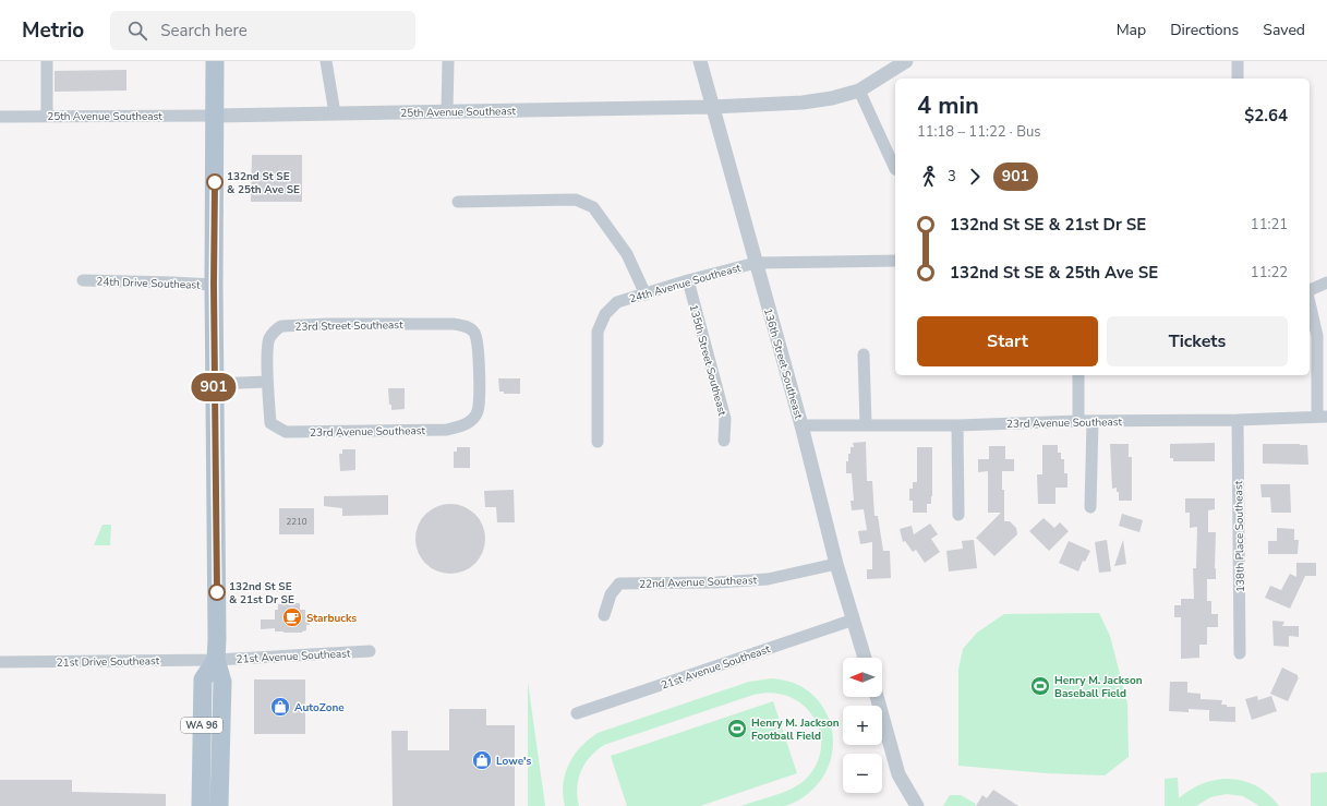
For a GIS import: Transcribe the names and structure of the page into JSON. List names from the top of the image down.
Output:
{
  "streets": {
    "main road": ["WA 96"],
    "street": [
      "25th Avenue Southeast",
      "24th Drive Southeast",
      "24th Avenue Southeast",
      "23rd Street Southeast",
      "135th Street Southeast",
      "136th Street Southeast",
      "23rd Avenue Southeast",
      "138th Place Southeast",
      "22nd Avenue Southeast",
      "21st Avenue Southeast",
      "21st Drive Southeast"
    ]
  },
  "crossings": [
    ["25th Avenue Southeast", "136th Street Southeast"],
    ["25th Avenue Southeast", "WA 96"],
    ["24th Drive Southeast", "WA 96"],
    ["24th Avenue Southeast", "135th Street Southeast"],
    ["24th Avenue Southeast", "136th Street Southeast"],
    ["23rd Street Southeast", "23rd Avenue Southeast"],
    ["136th Street Southeast", "23rd Avenue Southeast"],
    ["136th Street Southeast", "22nd Avenue Southeast"],
    ["136th Street Southeast", "21st Avenue Southeast"],
    ["23rd Avenue Southeast", "138th Place Southeast"],
    ["21st Avenue Southeast", "21st Drive Southeast"],
    ["21st Avenue Southeast", "WA 96"],
    ["21st Drive Southeast", "WA 96"]
  ],
  "places": {
    "other": ["132nd St SE & 25th Ave SE", "132nd St SE & 21st Dr SE"],
    "cafe": ["Starbucks"],
    "sports": ["Henry M. Jackson Baseball Field", "Henry M. Jackson Football Field"],
    "shop": ["AutoZone", "Lowe's"]
  },
  "lines": ["bus line 901"],
  "house_numbers": ["2210"],
  "north": "left",
  "page": {
    "header": "Metrio",
    "search": "Search here",
    "nav": ["Map", "Directions", "Saved"],
    "on_map": "901",
    "heading": ["4 min", "11:18 – 11:22 · Bus", "$2.64"],
    "legs": ["3", "901"],
    "list": [
      {
        "name": "132nd St SE & 21st Dr SE",
        "value": "11:21"
      },
      {
        "name": "132nd St SE & 25th Ave SE",
        "value": "11:22"
      }
    ],
    "buttons": ["Start", "Tickets"],
    "map_buttons": ["+", "−"]
  }
}
